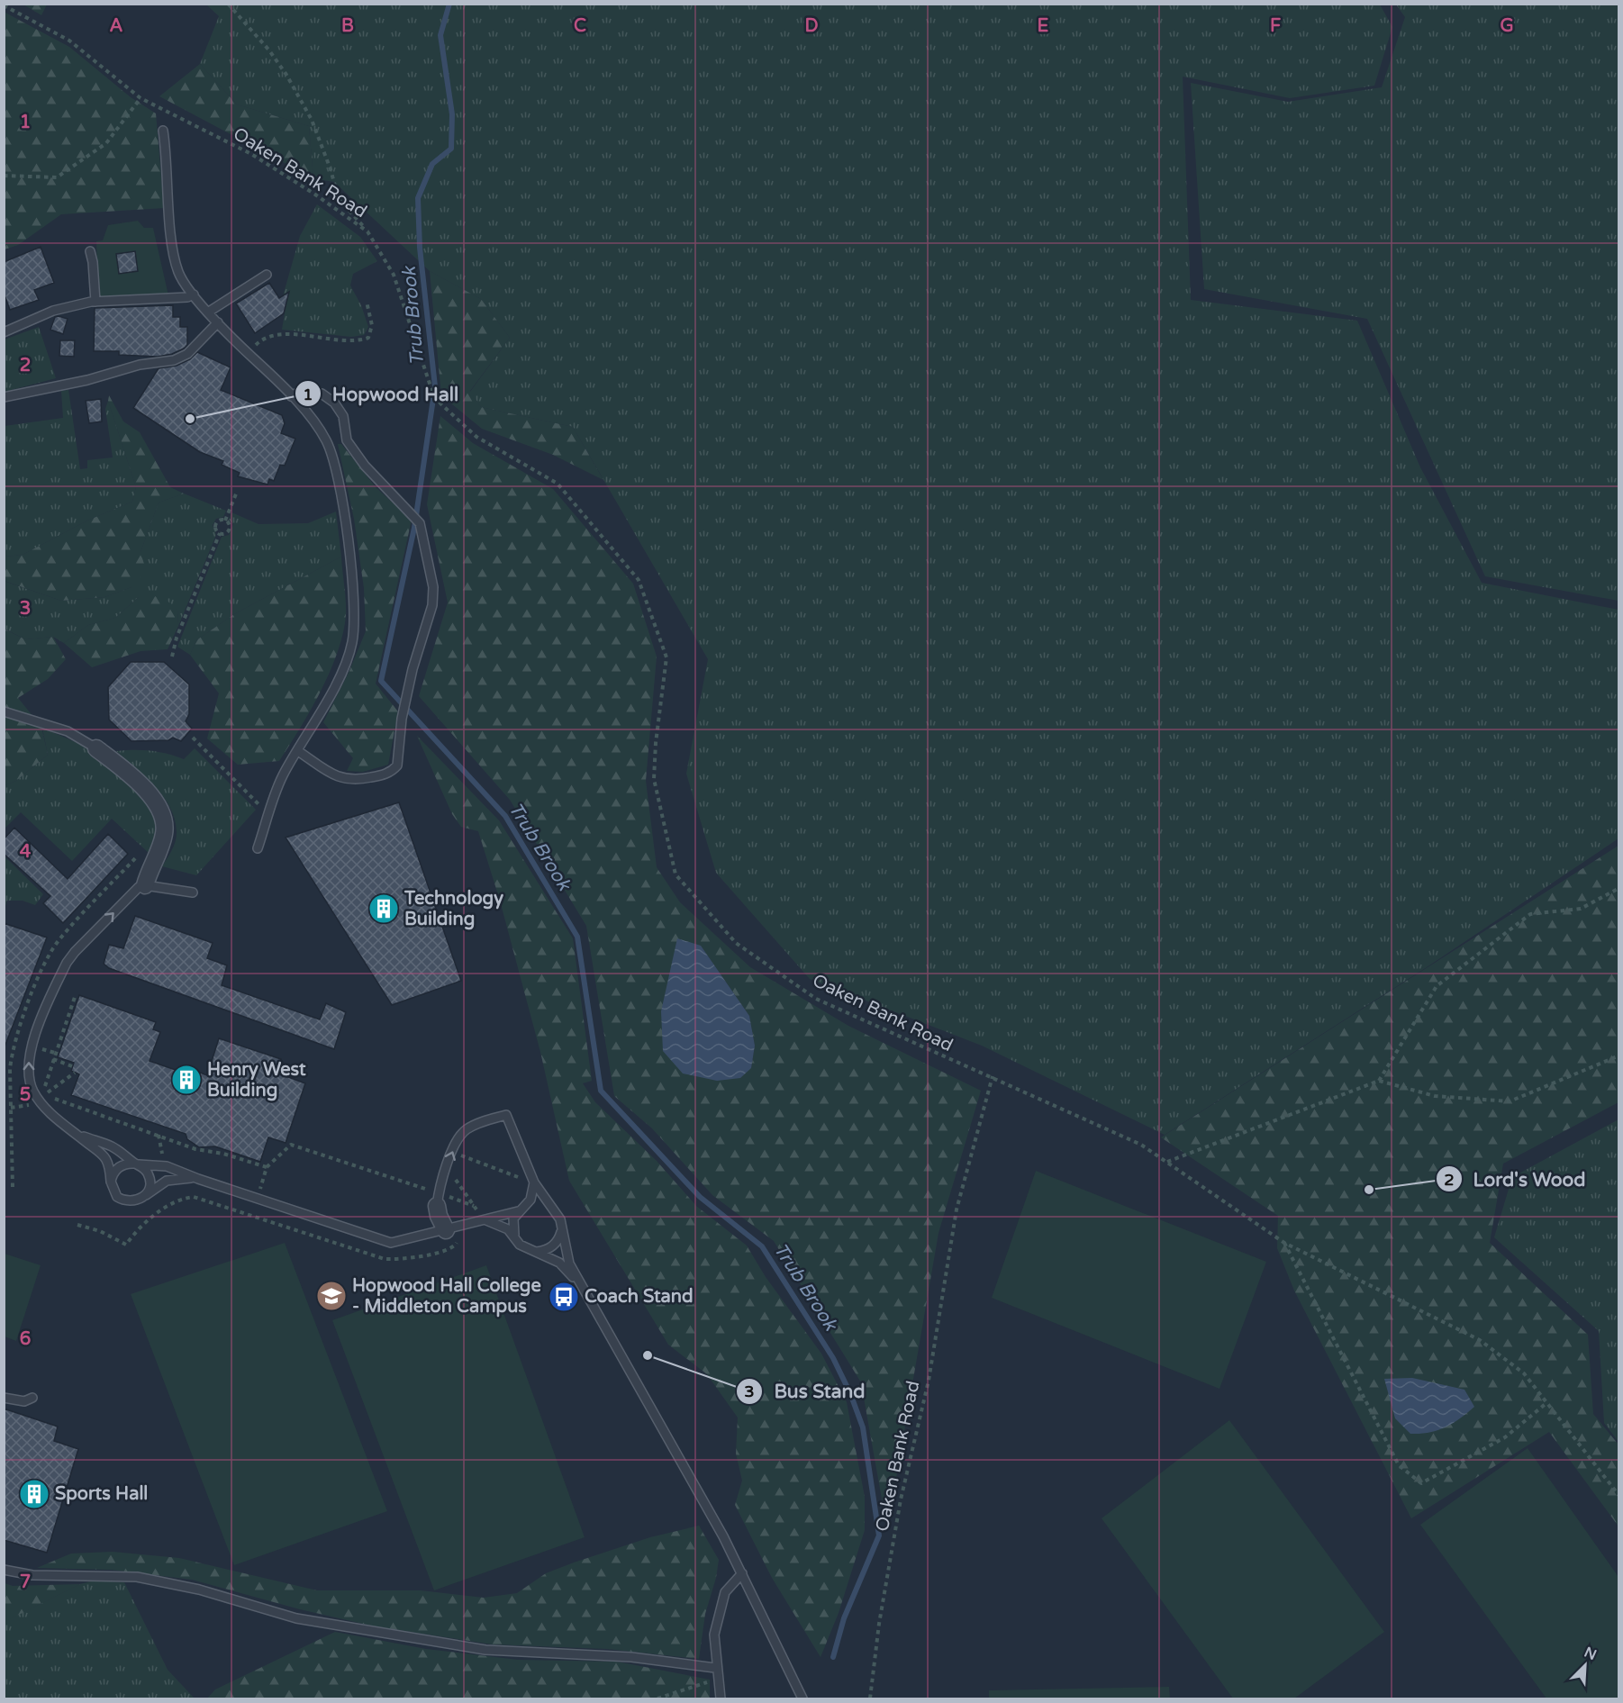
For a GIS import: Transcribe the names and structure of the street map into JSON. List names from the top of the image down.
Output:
{
  "streets": {
    "path": ["Oaken Bank Road"]
  },
  "water": ["Trub Brook"],
  "places": {
    "other": ["Hopwood Hall", "Lord's Wood", "Bus Stand"],
    "building": ["Technology Building", "Henry West Building", "Sports Hall"],
    "school or university": ["Hopwood Hall College - Middleton Campus"],
    "bus stop": ["Coach Stand"]
  },
  "north": "top right",
  "grid": {
    "columns": [
      "A",
      "B",
      "C",
      "D",
      "E",
      "F",
      "G"
    ],
    "rows": [
      "1",
      "2",
      "3",
      "4",
      "5",
      "6",
      "7"
    ]
  }
}
